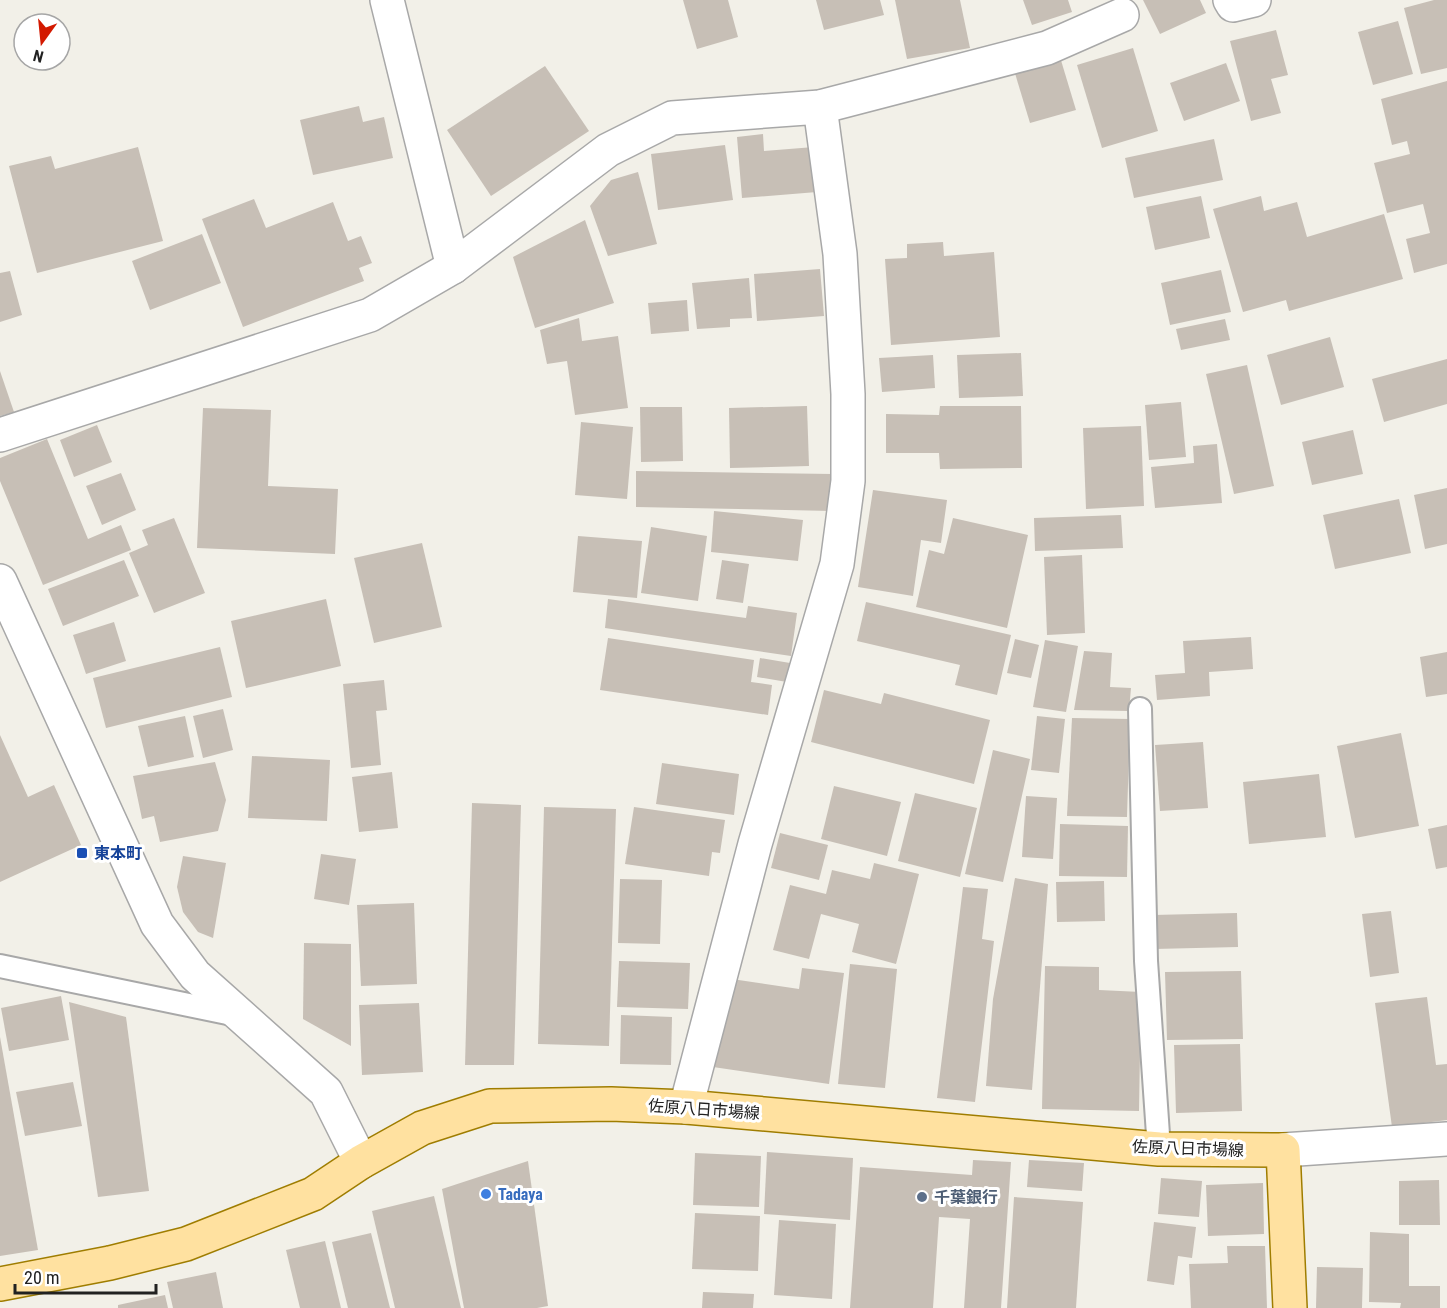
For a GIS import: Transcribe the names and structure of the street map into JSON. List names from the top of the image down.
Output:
{
  "streets": {
    "main road": ["佐原八日市場線"]
  },
  "places": {
    "transit": ["東本町"],
    "other": ["Tadaya", "千葉銀行"]
  },
  "scale_bar": "20 m",
  "north": "bottom"
}
